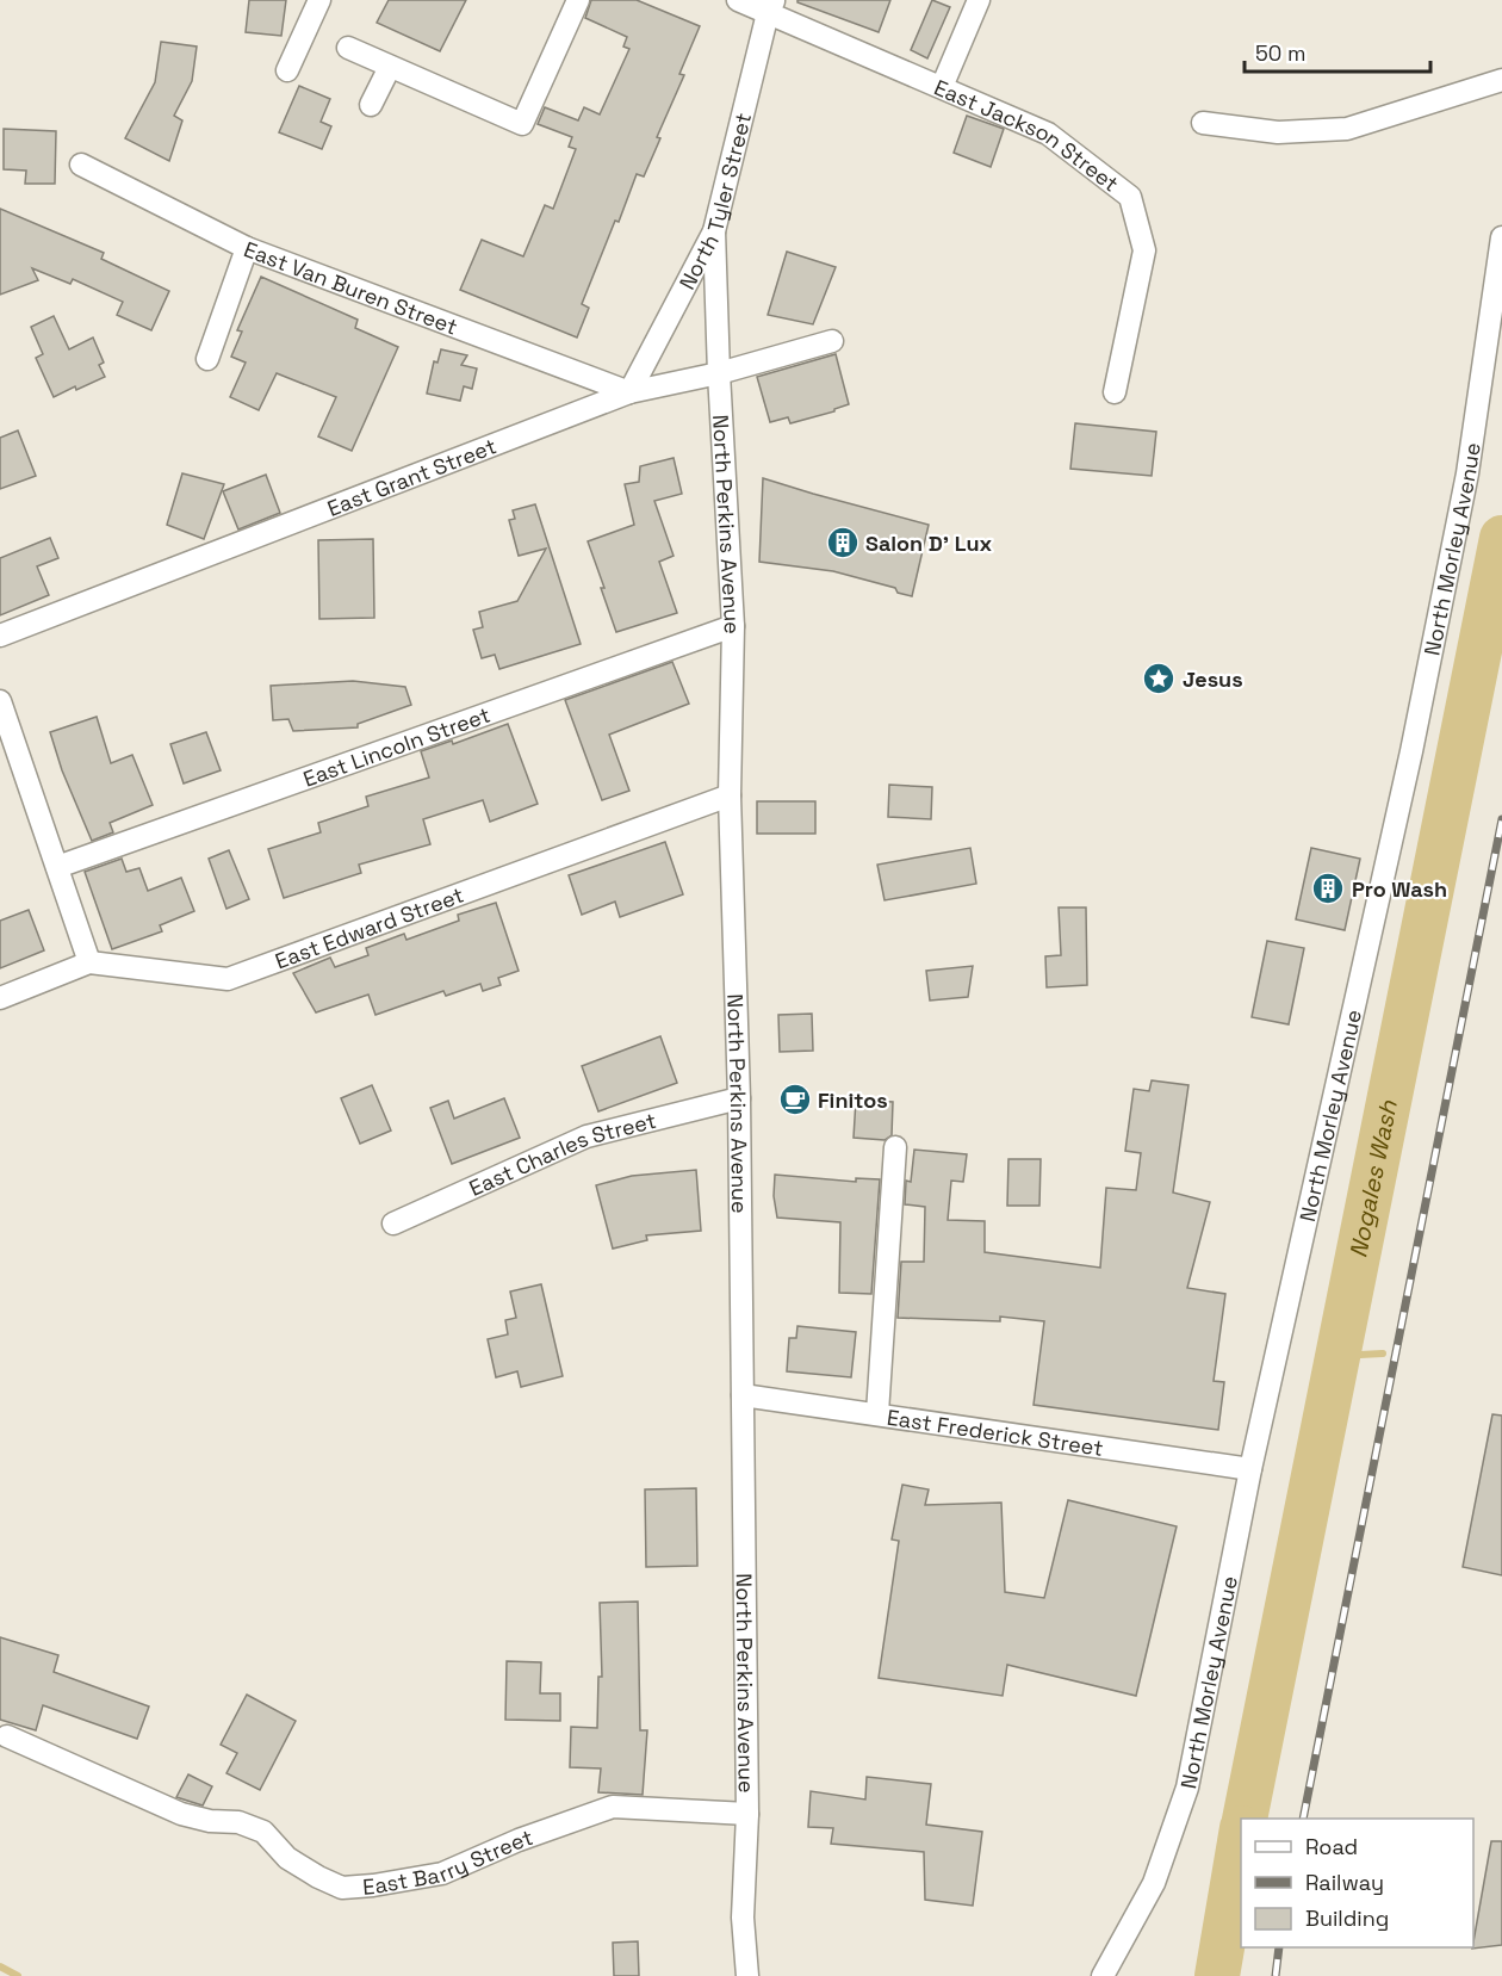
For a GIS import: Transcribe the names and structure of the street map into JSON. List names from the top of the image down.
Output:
{
  "streets": {
    "street": [
      "East Jackson Street",
      "North Tyler Street",
      "East Van Buren Street",
      "East Grant Street",
      "North Perkins Avenue",
      "North Morley Avenue",
      "East Lincoln Street",
      "East Edward Street",
      "East Charles Street",
      "East Frederick Street",
      "East Barry Street"
    ]
  },
  "crossings": [
    ["East Jackson Street", "North Tyler Street"],
    ["North Tyler Street", "East Van Buren Street"],
    ["North Tyler Street", "East Grant Street"],
    ["North Tyler Street", "North Perkins Avenue"],
    ["East Van Buren Street", "East Grant Street"],
    ["East Grant Street", "North Perkins Avenue"],
    ["North Perkins Avenue", "East Lincoln Street"],
    ["North Perkins Avenue", "East Edward Street"],
    ["North Perkins Avenue", "East Charles Street"],
    ["North Perkins Avenue", "East Frederick Street"],
    ["North Perkins Avenue", "East Barry Street"],
    ["North Morley Avenue", "East Frederick Street"]
  ],
  "water": ["Nogales Wash"],
  "places": {
    "building": ["Salon D' Lux", "Pro Wash"],
    "place": ["Jesus"],
    "cafe": ["Finitos"]
  },
  "legend": ["Road", "Railway", "Building"],
  "scale_bar": "50 m"
}
